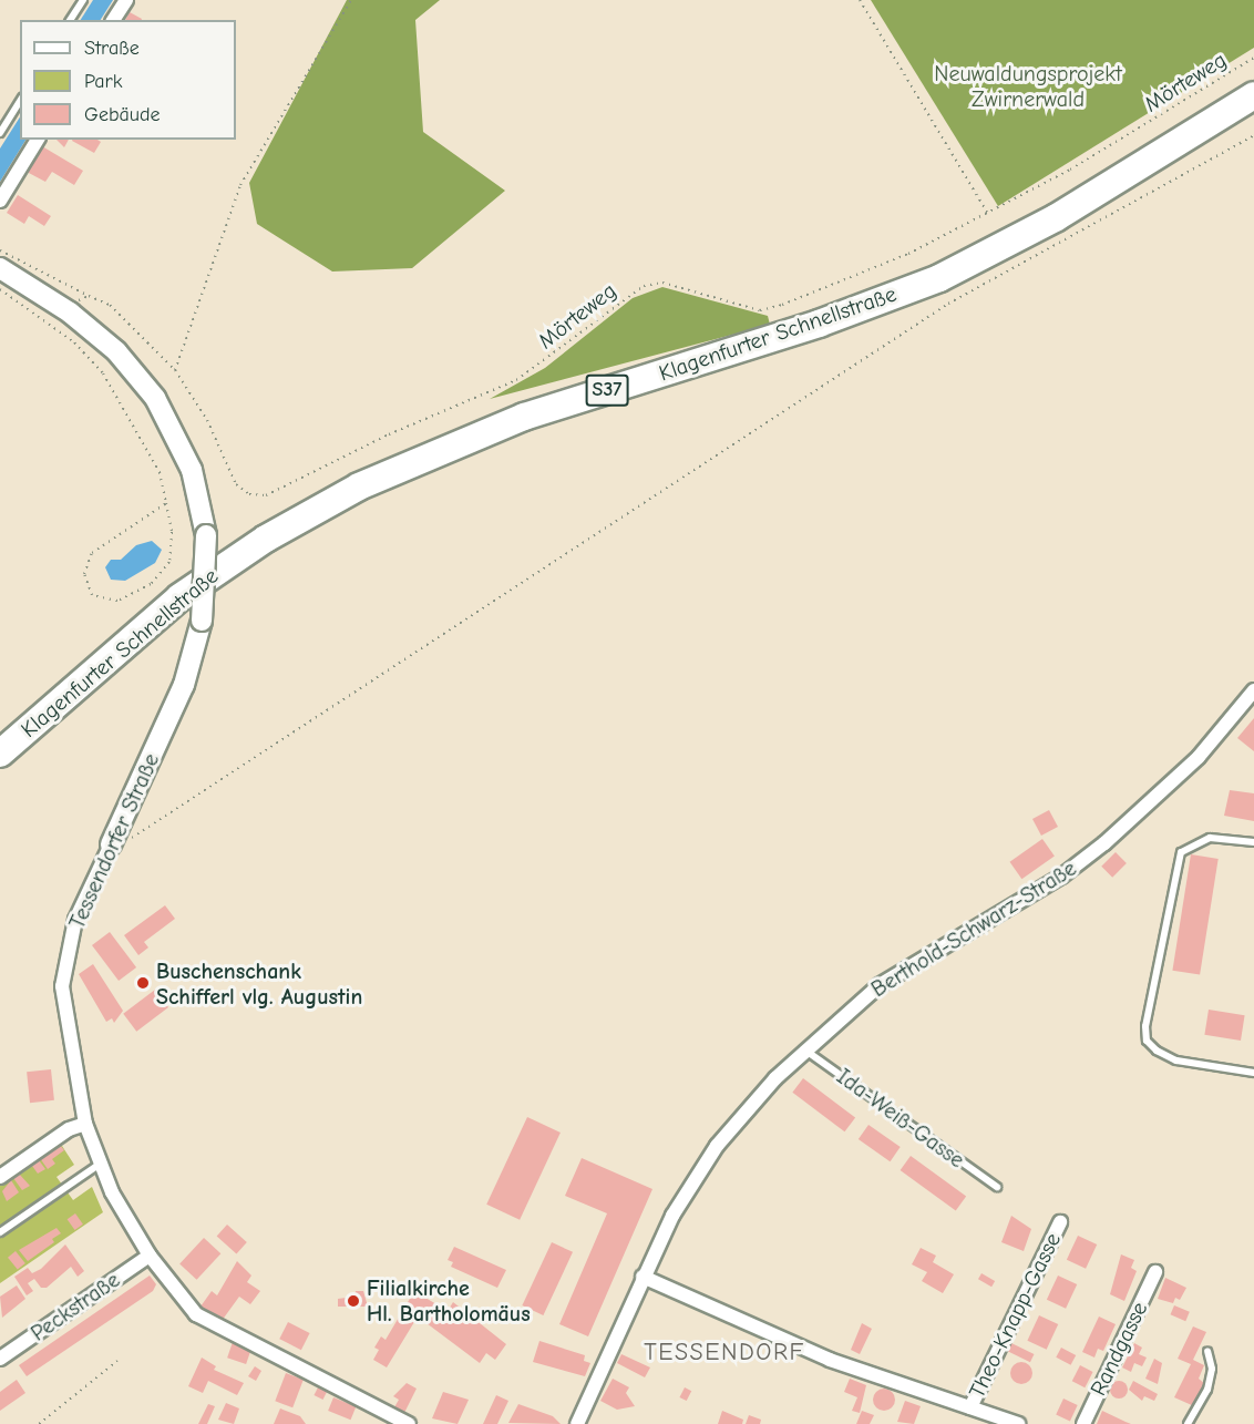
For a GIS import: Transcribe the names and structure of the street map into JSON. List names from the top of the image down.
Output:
{
  "streets": {
    "highway": ["Klagenfurter Schnellstraße", "S37"],
    "street": [
      "Tessendorfer Straße",
      "Berthold-Schwarz-Straße",
      "Peckstraße",
      "Theo-Knapp-Gasse",
      "Randgasse"
    ],
    "lane": ["Ida-Weiß-Gasse"],
    "path": ["Mörteweg"]
  },
  "crossings": [
    ["Tessendorfer Straße", "Peckstraße"],
    ["Berthold-Schwarz-Straße", "Ida-Weiß-Gasse"]
  ],
  "districts": ["TESSENDORF"],
  "parks": ["Neuwaldungsprojekt Zwirnerwald"],
  "places": ["Buschenschank Schifferl vlg. Augustin", "Filialkirche Hl. Bartholomäus"],
  "legend": ["Straße", "Park", "Gebäude"]
}
